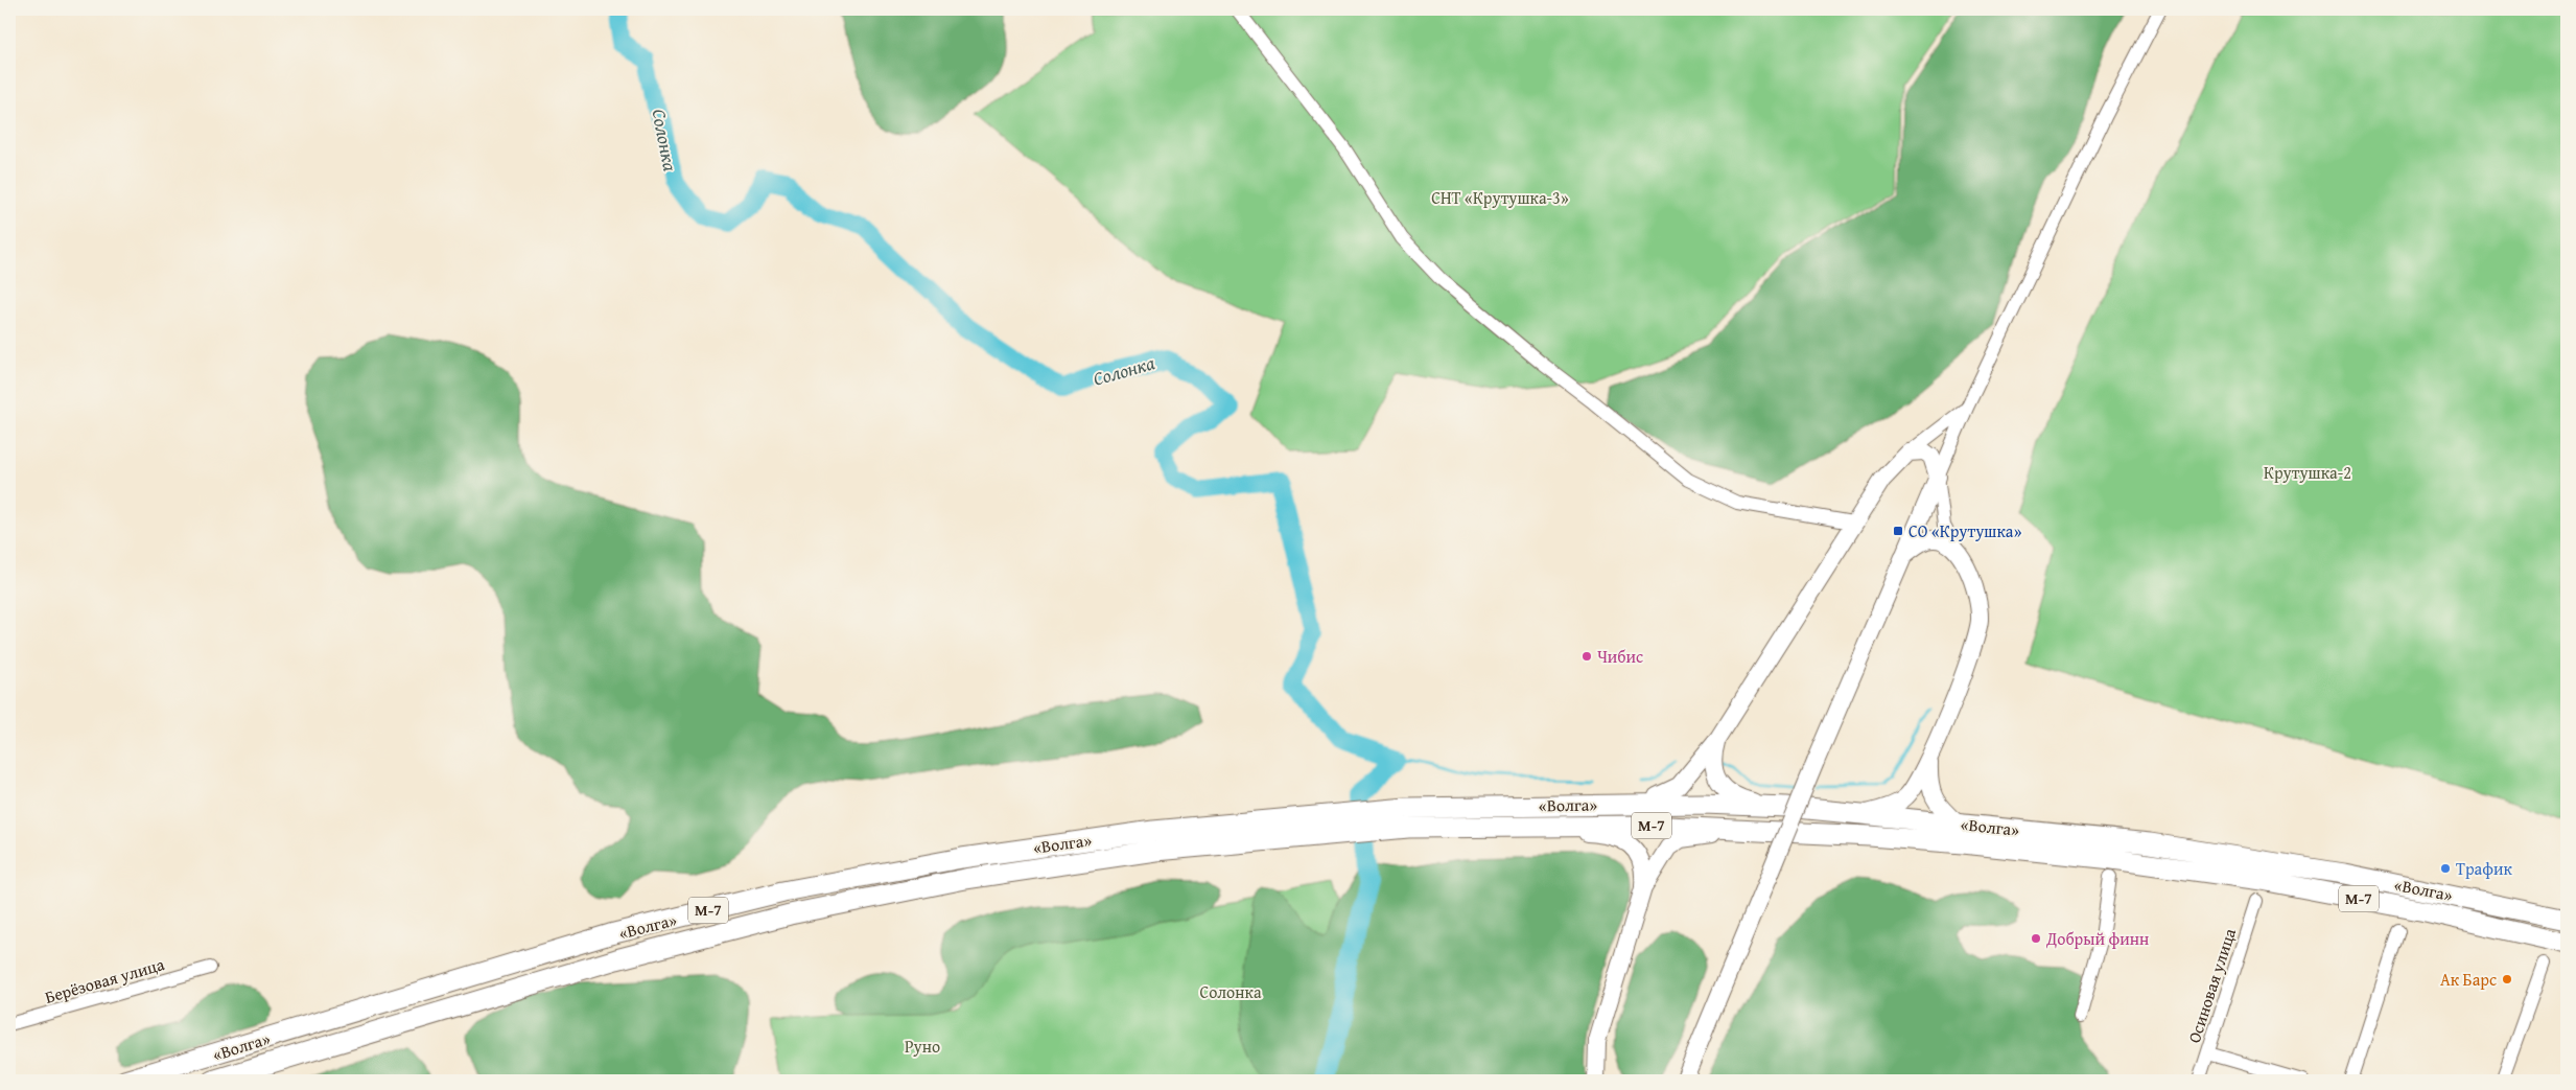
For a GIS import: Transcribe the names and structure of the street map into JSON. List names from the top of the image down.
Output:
{
  "streets": {
    "highway": ["«Волга»", "М-7"],
    "street": ["Берёзовая улица", "Осиновая улица"]
  },
  "water": ["Солонка"],
  "parks": [
    "СНТ «Крутушка-3»",
    "Крутушка-2",
    "Солонка",
    "Руно"
  ],
  "places": {
    "transit": ["СО «Крутушка»"],
    "other": [
      "Чибис",
      "Трафик",
      "Добрый финн",
      "Ак Барс"
    ]
  }
}
